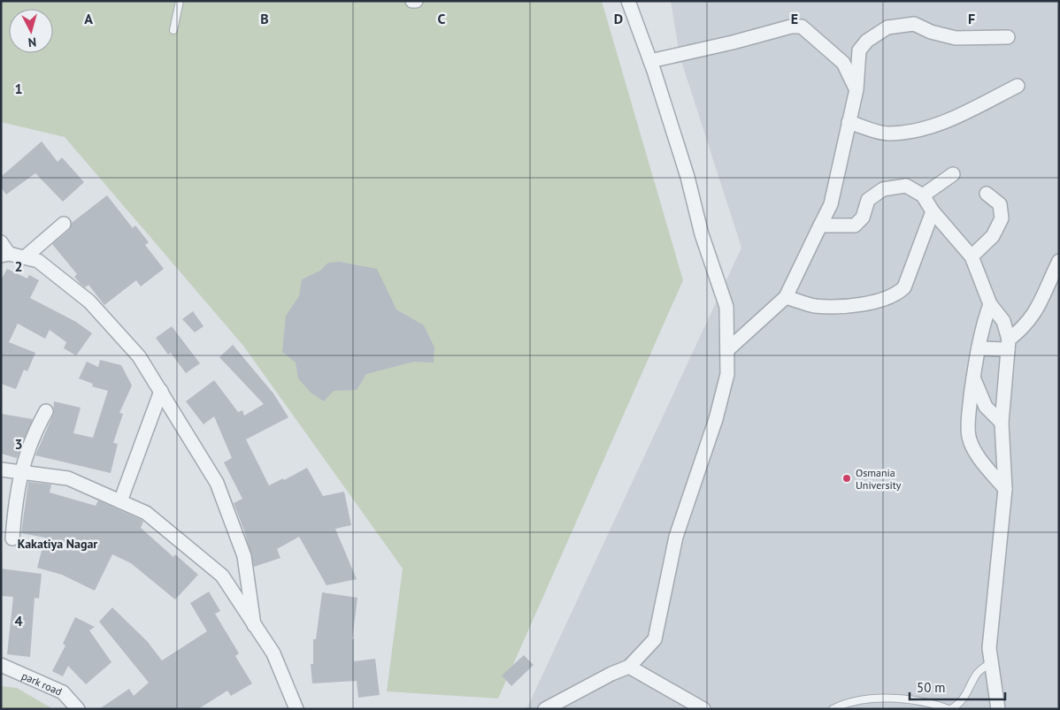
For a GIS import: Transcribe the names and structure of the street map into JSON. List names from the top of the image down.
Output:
{
  "streets": {
    "street": ["park road"]
  },
  "districts": ["Kakatiya Nagar"],
  "places": ["Osmania University"],
  "scale_bar": "50 m",
  "north": "bottom",
  "grid": {
    "columns": [
      "A",
      "B",
      "C",
      "D",
      "E",
      "F"
    ],
    "rows": [
      "1",
      "2",
      "3",
      "4"
    ]
  }
}
